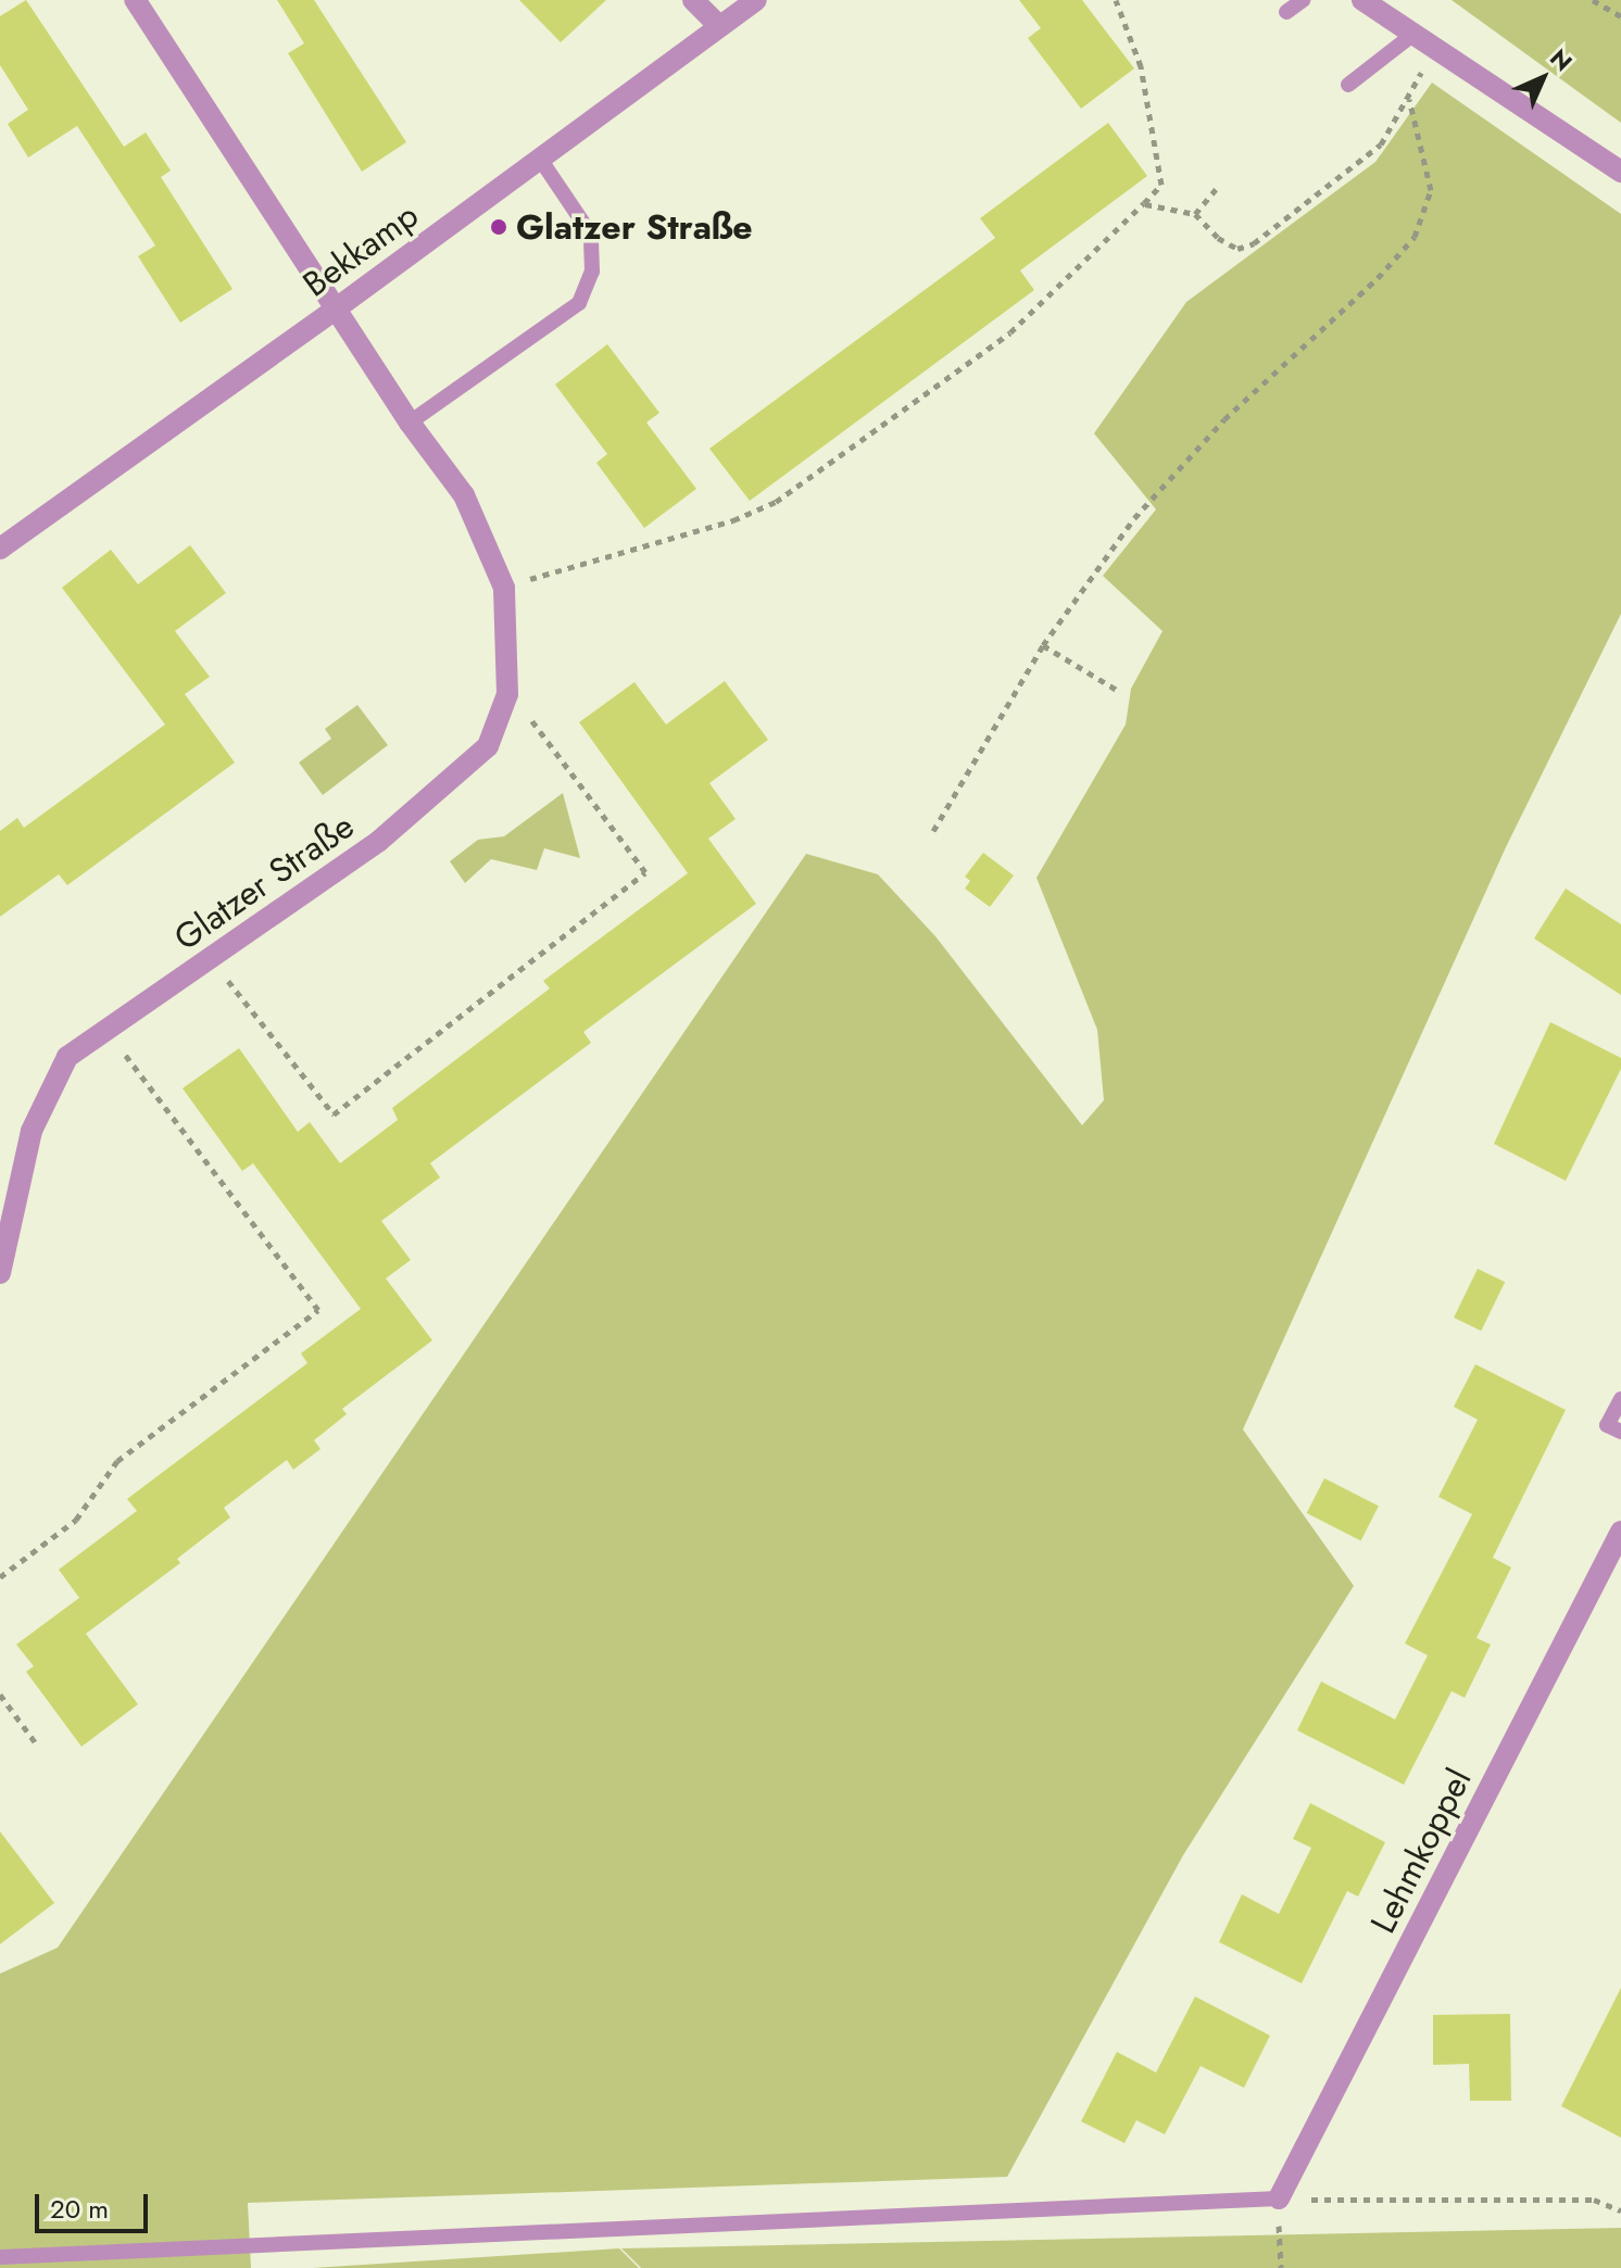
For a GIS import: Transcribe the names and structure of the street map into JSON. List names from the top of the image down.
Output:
{
  "streets": {
    "street": ["Bekkamp", "Glatzer Straße", "Lehmkoppel"]
  },
  "crossings": [
    ["Bekkamp", "Glatzer Straße"]
  ],
  "places": ["Glatzer Straße"],
  "scale_bar": "20 m",
  "north": "top right"
}
